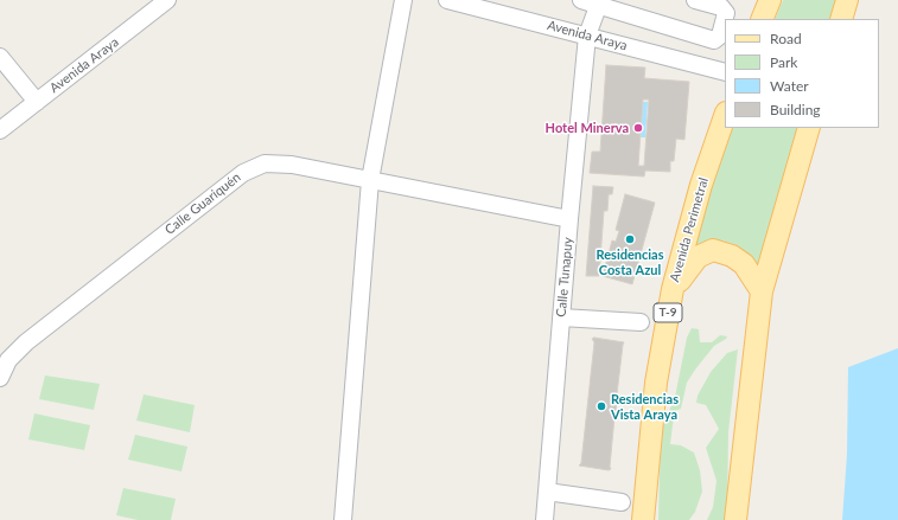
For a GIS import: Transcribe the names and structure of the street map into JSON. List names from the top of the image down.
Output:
{
  "streets": {
    "main road": ["Avenida Perimetral", "T-9"],
    "street": ["Avenida Araya", "Calle Guariquén", "Calle Tunapuy"]
  },
  "crossings": [
    ["Avenida Araya", "Calle Tunapuy"],
    ["Calle Guariquén", "Calle Tunapuy"],
    ["Avenida Perimetral", "T-9"]
  ],
  "places": ["Hotel Minerva", "Residencias Costa Azul", "Residencias Vista Araya"],
  "legend": [
    "Road",
    "Park",
    "Water",
    "Building"
  ]
}
